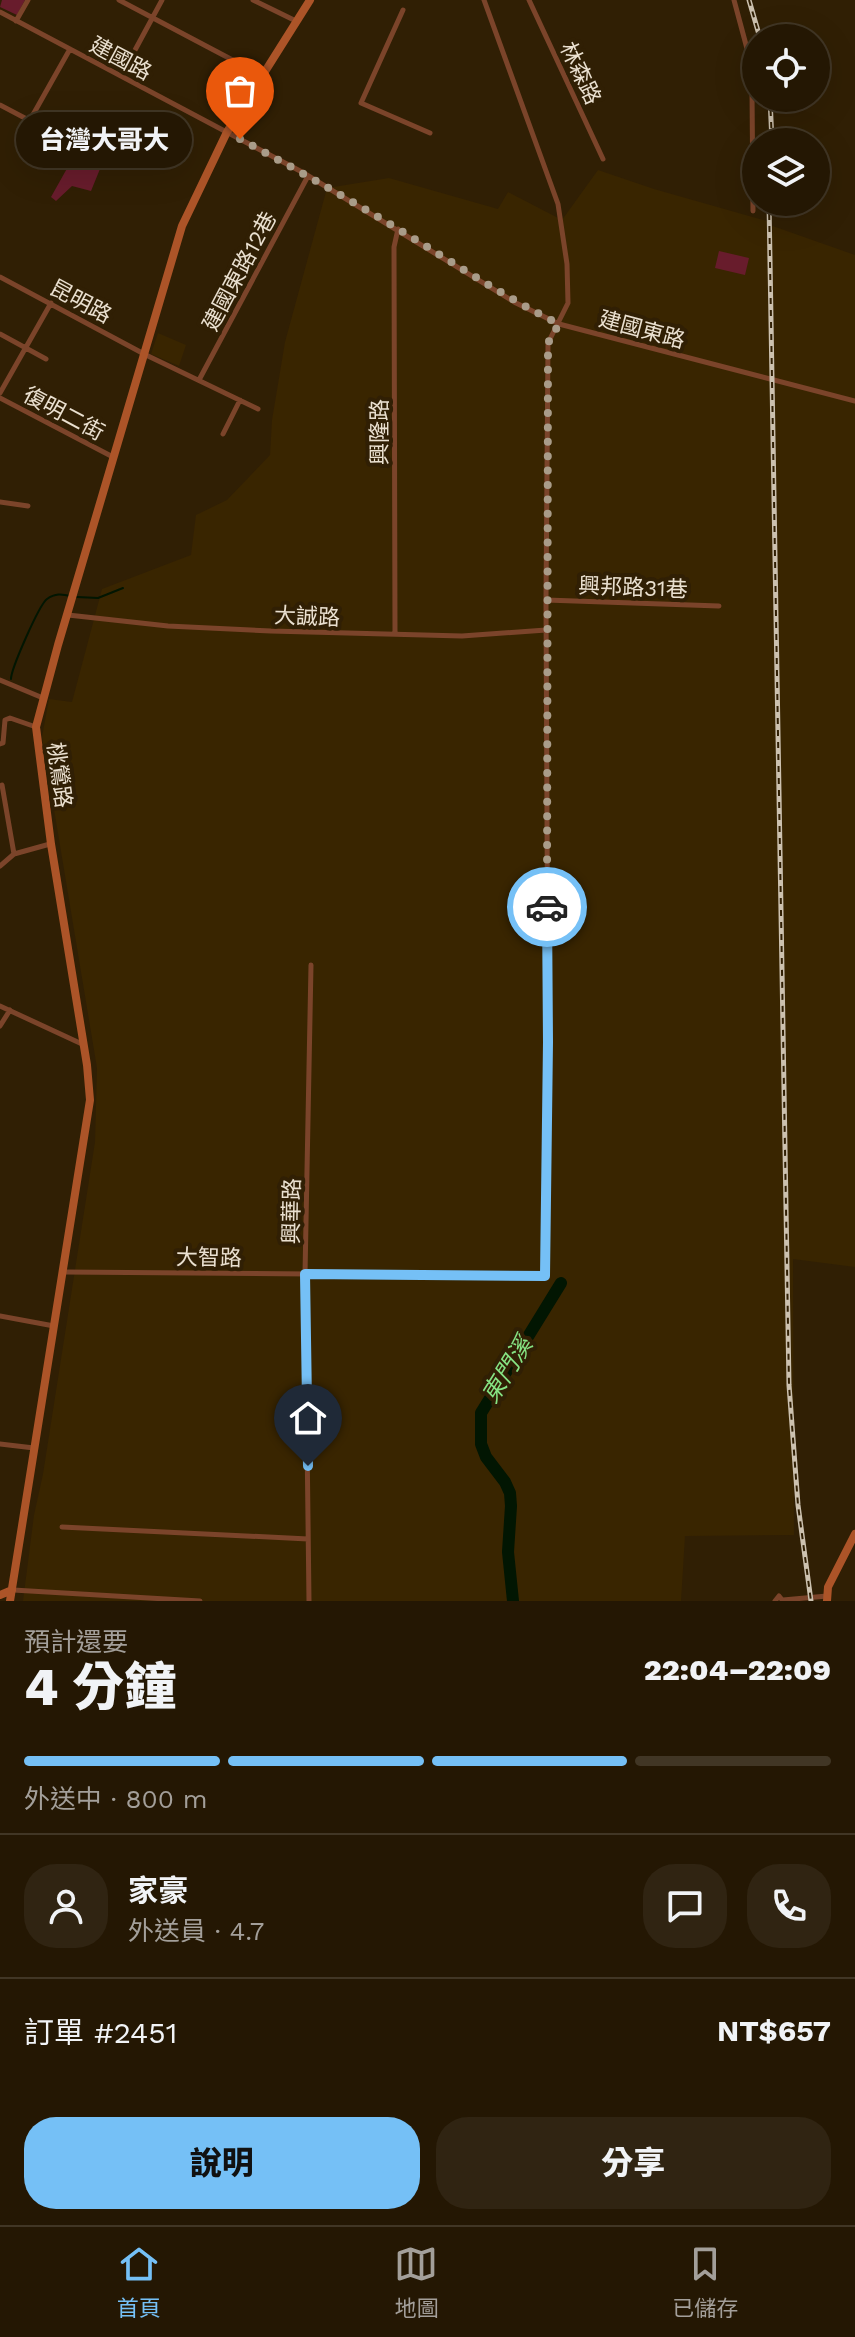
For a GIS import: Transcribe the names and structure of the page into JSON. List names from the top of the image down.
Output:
{
  "streets": {
    "main road": ["桃鶯路"],
    "street": [
      "建國路",
      "林森路",
      "建國東路12巷",
      "昆明路",
      "建國東路",
      "復明二街",
      "興隆路",
      "興邦路31巷",
      "大誠路",
      "興華路",
      "大智路"
    ]
  },
  "crossings": [
    ["建國路", "建國東路"],
    ["建國路", "桃鶯路"],
    ["建國東路12巷", "昆明路"],
    ["建國東路12巷", "建國東路"],
    ["昆明路", "桃鶯路"],
    ["建國東路", "興隆路"],
    ["建國東路", "桃鶯路"],
    ["復明二街", "桃鶯路"],
    ["興隆路", "大誠路"],
    ["大誠路", "桃鶯路"],
    ["大誠路", "大智路"],
    ["桃鶯路", "大智路"],
    ["興華路", "大智路"]
  ],
  "water": ["東門溪"],
  "places": ["台灣大哥大"],
  "page": {
    "bubble": "台灣大哥大",
    "heading": ["4 分鐘", "預計還要", "22:04–22:09"],
    "panel": [
      "家豪",
      "外送員 · 4.7",
      "訂單 #2451",
      "NT$657"
    ],
    "bar": "外送中 · 800 m",
    "buttons": ["說明", "分享"],
    "tabs": ["首頁", "地圖", "已儲存"]
  }
}
